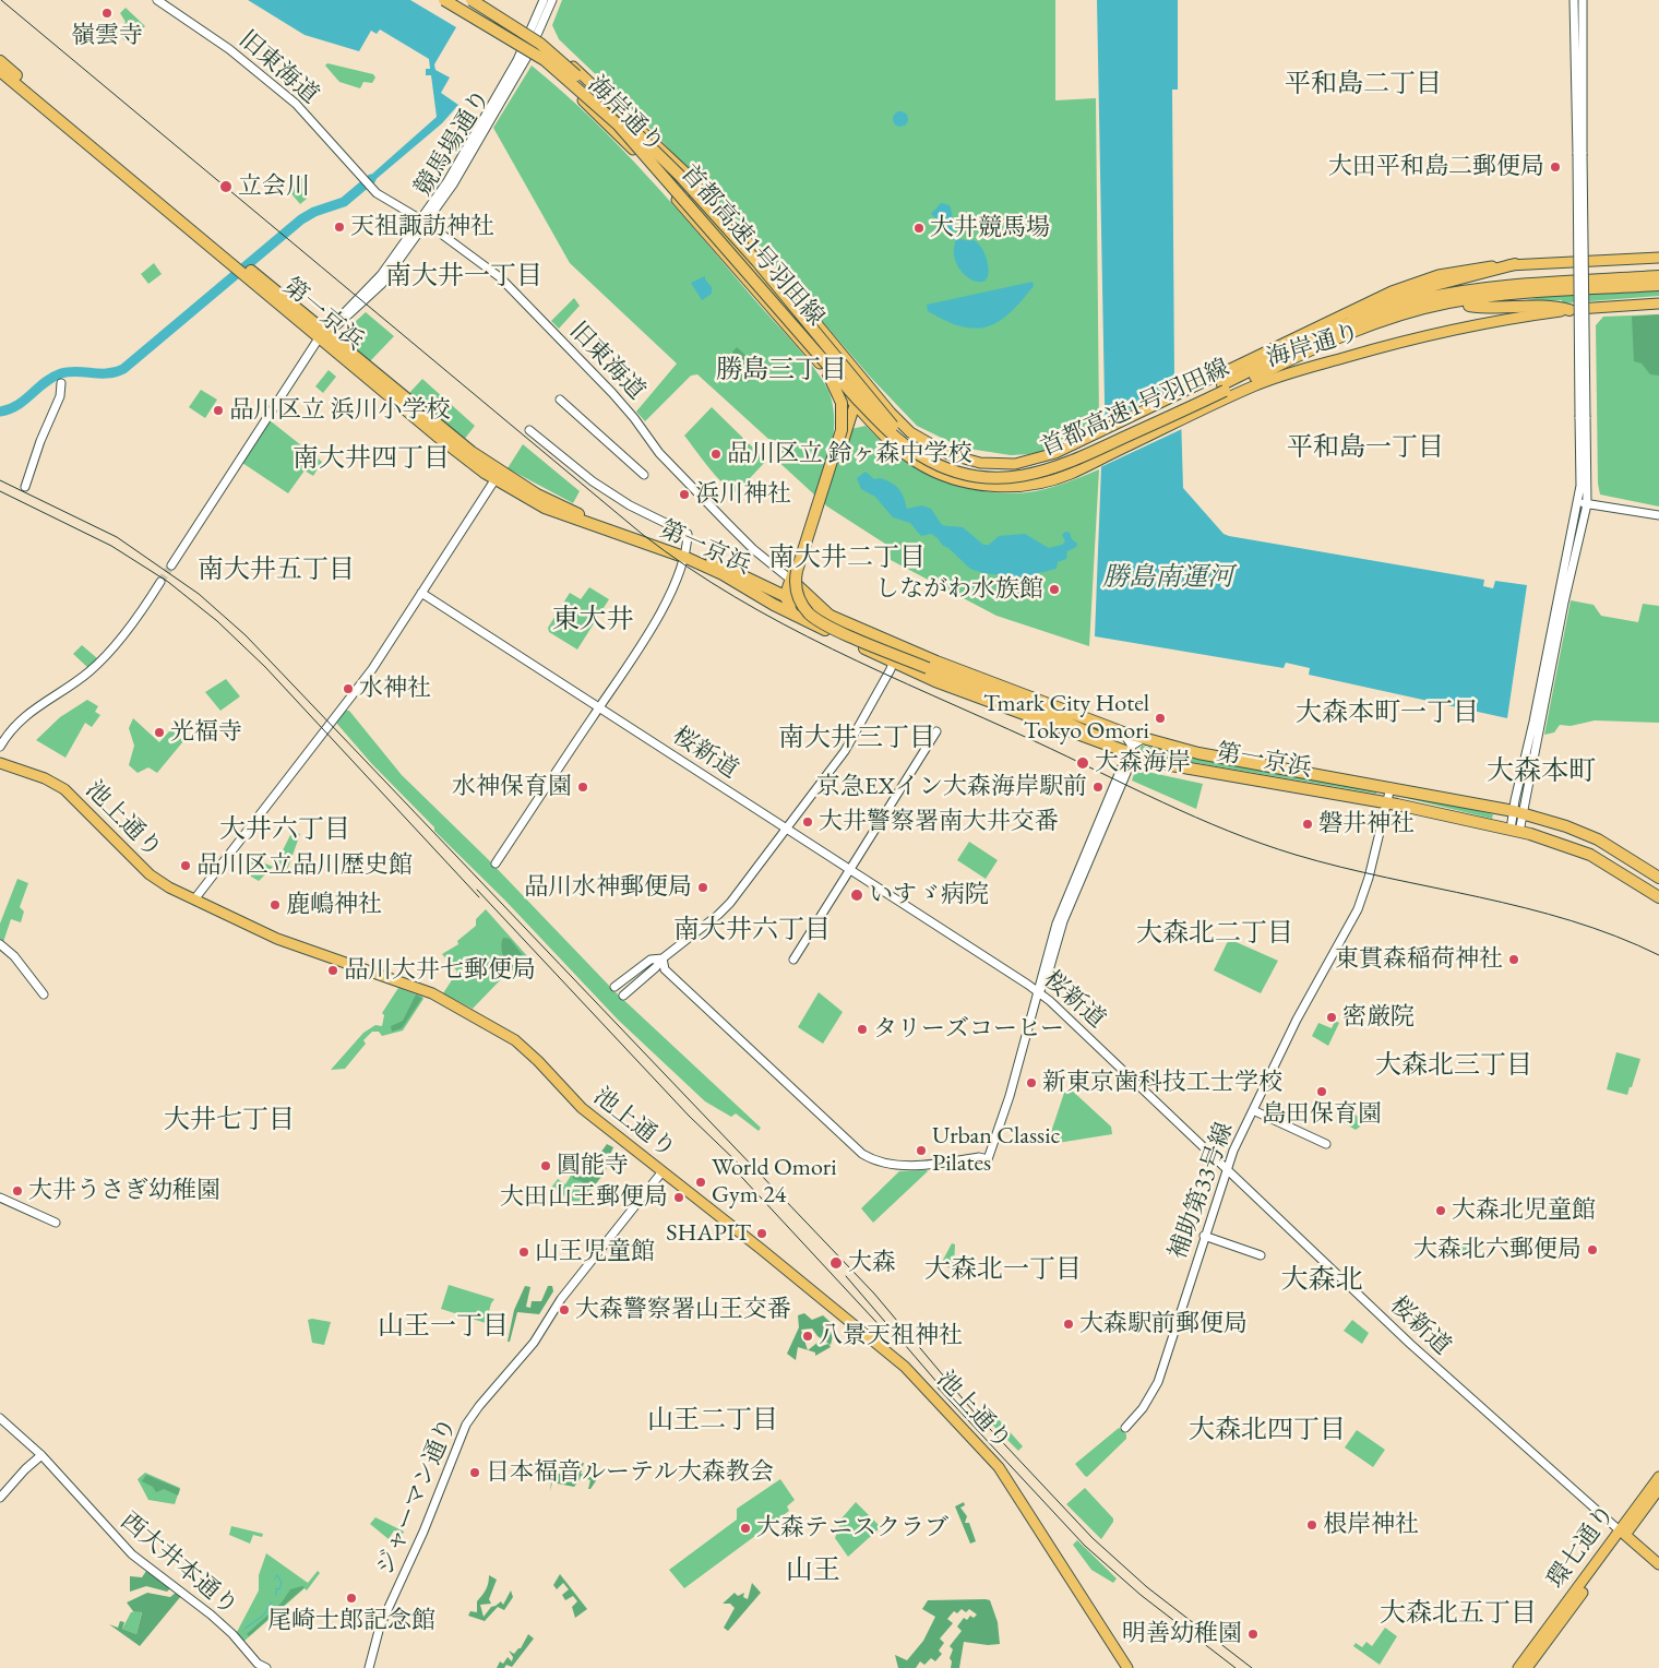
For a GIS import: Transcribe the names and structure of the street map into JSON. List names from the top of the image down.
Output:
{
  "streets": {
    "highway": ["首都高速1号羽田線", "第一京浜"],
    "main road": ["海岸通り", "池上通り", "環七通り"],
    "street": [
      "旧東海道",
      "競馬場通り",
      "桜新道",
      "補助第33号線",
      "ジャーマン通り",
      "西大井本通り"
    ]
  },
  "crossings": [
    ["旧東海道", "競馬場通り"],
    ["海岸通り", "競馬場通り"],
    ["海岸通り", "首都高速1号羽田線"],
    ["競馬場通り", "第一京浜"],
    ["第一京浜", "補助第33号線"],
    ["桜新道", "補助第33号線"],
    ["桜新道", "環七通り"],
    ["池上通り", "ジャーマン通り"]
  ],
  "districts": [
    "平和島二丁目",
    "南大井一丁目",
    "勝島三丁目",
    "平和島一丁目",
    "南大井四丁目",
    "南大井二丁目",
    "南大井五丁目",
    "東大井",
    "大森本町一丁目",
    "南大井三丁目",
    "大森本町",
    "大井六丁目",
    "南大井六丁目",
    "大森北二丁目",
    "大森北三丁目",
    "大井七丁目",
    "大森北一丁目",
    "大森北",
    "山王一丁目",
    "山王二丁目",
    "大森北四丁目",
    "山王",
    "大森北五丁目"
  ],
  "water": ["勝島南運河"],
  "places": [
    "嶺雲寺",
    "大田平和島二郵便局",
    "立会川",
    "天祖諏訪神社",
    "大井競馬場",
    "品川区立 浜川小学校",
    "品川区立 鈴ヶ森中学校",
    "浜川神社",
    "しながわ水族館",
    "水神社",
    "Tmark City Hotel Tokyo Omori",
    "光福寺",
    "大森海岸",
    "水神保育園",
    "京急EXイン大森海岸駅前",
    "大井警察署南大井交番",
    "磐井神社",
    "品川区立品川歴史館",
    "品川水神郵便局",
    "いすゞ病院",
    "鹿嶋神社",
    "東貫森稲荷神社",
    "品川大井七郵便局",
    "密厳院",
    "タリーズコーヒー",
    "新東京歯科技工士学校",
    "島田保育園",
    "Urban Classic Pilates",
    "圓能寺",
    "World Omori Gym 24",
    "大井うさぎ幼稚園",
    "大田山王郵便局",
    "大森北児童館",
    "SHAPIT",
    "大森北六郵便局",
    "山王児童館",
    "大森",
    "大森警察署山王交番",
    "大森駅前郵便局",
    "八景天祖神社",
    "日本福音ルーテル大森教会",
    "根岸神社",
    "大森テニスクラブ",
    "尾崎士郎記念館",
    "明善幼稚園"
  ]
}
